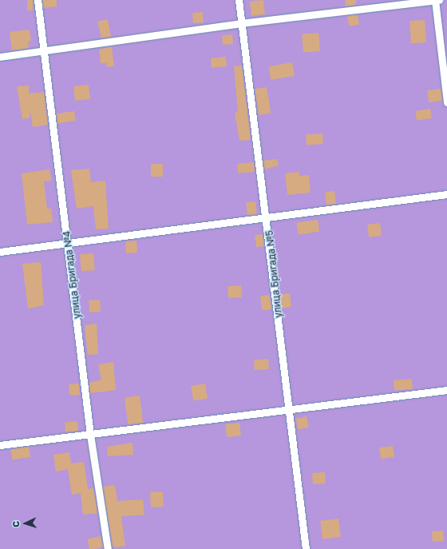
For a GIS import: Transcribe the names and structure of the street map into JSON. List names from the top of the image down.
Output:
{
  "streets": {
    "lane": ["улица Бригада №5", "улица Бригада №4"]
  },
  "north": "left"
}
